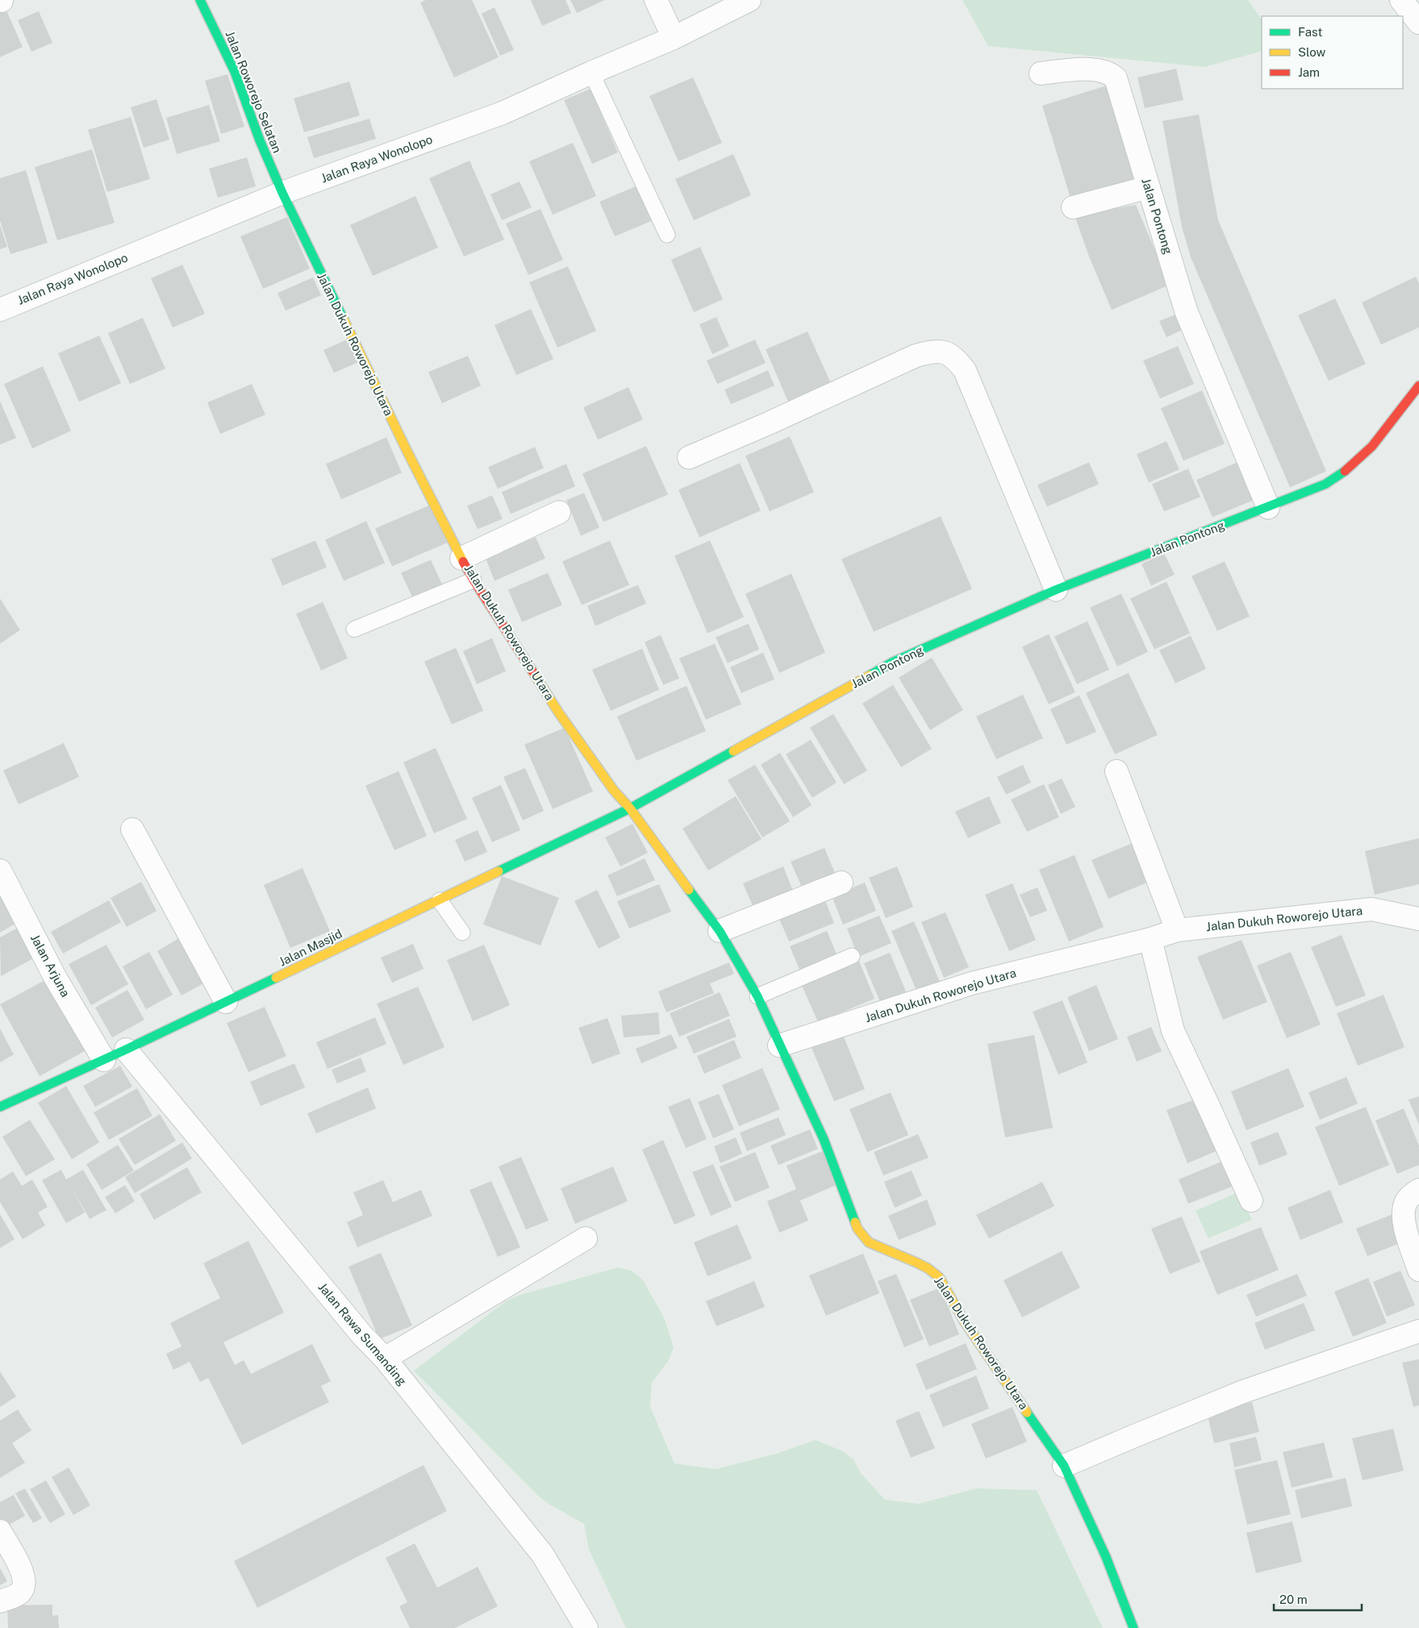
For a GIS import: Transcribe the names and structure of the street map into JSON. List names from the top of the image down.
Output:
{
  "streets": {
    "street": [
      "Jalan Roworejo Selatan",
      "Jalan Raya Wonolopo",
      "Jalan Pontong",
      "Jalan Dukuh Roworejo Utara",
      "Jalan Masjid",
      "Jalan Arjuna",
      "Jalan Rawa Sumanding"
    ]
  },
  "crossings": [
    ["Jalan Roworejo Selatan", "Jalan Raya Wonolopo"],
    ["Jalan Roworejo Selatan", "Jalan Dukuh Roworejo Utara"],
    ["Jalan Raya Wonolopo", "Jalan Dukuh Roworejo Utara"],
    ["Jalan Pontong", "Jalan Dukuh Roworejo Utara"],
    ["Jalan Pontong", "Jalan Masjid"],
    ["Jalan Dukuh Roworejo Utara", "Jalan Masjid"],
    ["Jalan Masjid", "Jalan Arjuna"],
    ["Jalan Masjid", "Jalan Rawa Sumanding"]
  ],
  "legend": ["Fast", "Slow", "Jam"],
  "scale_bar": "20 m"
}
